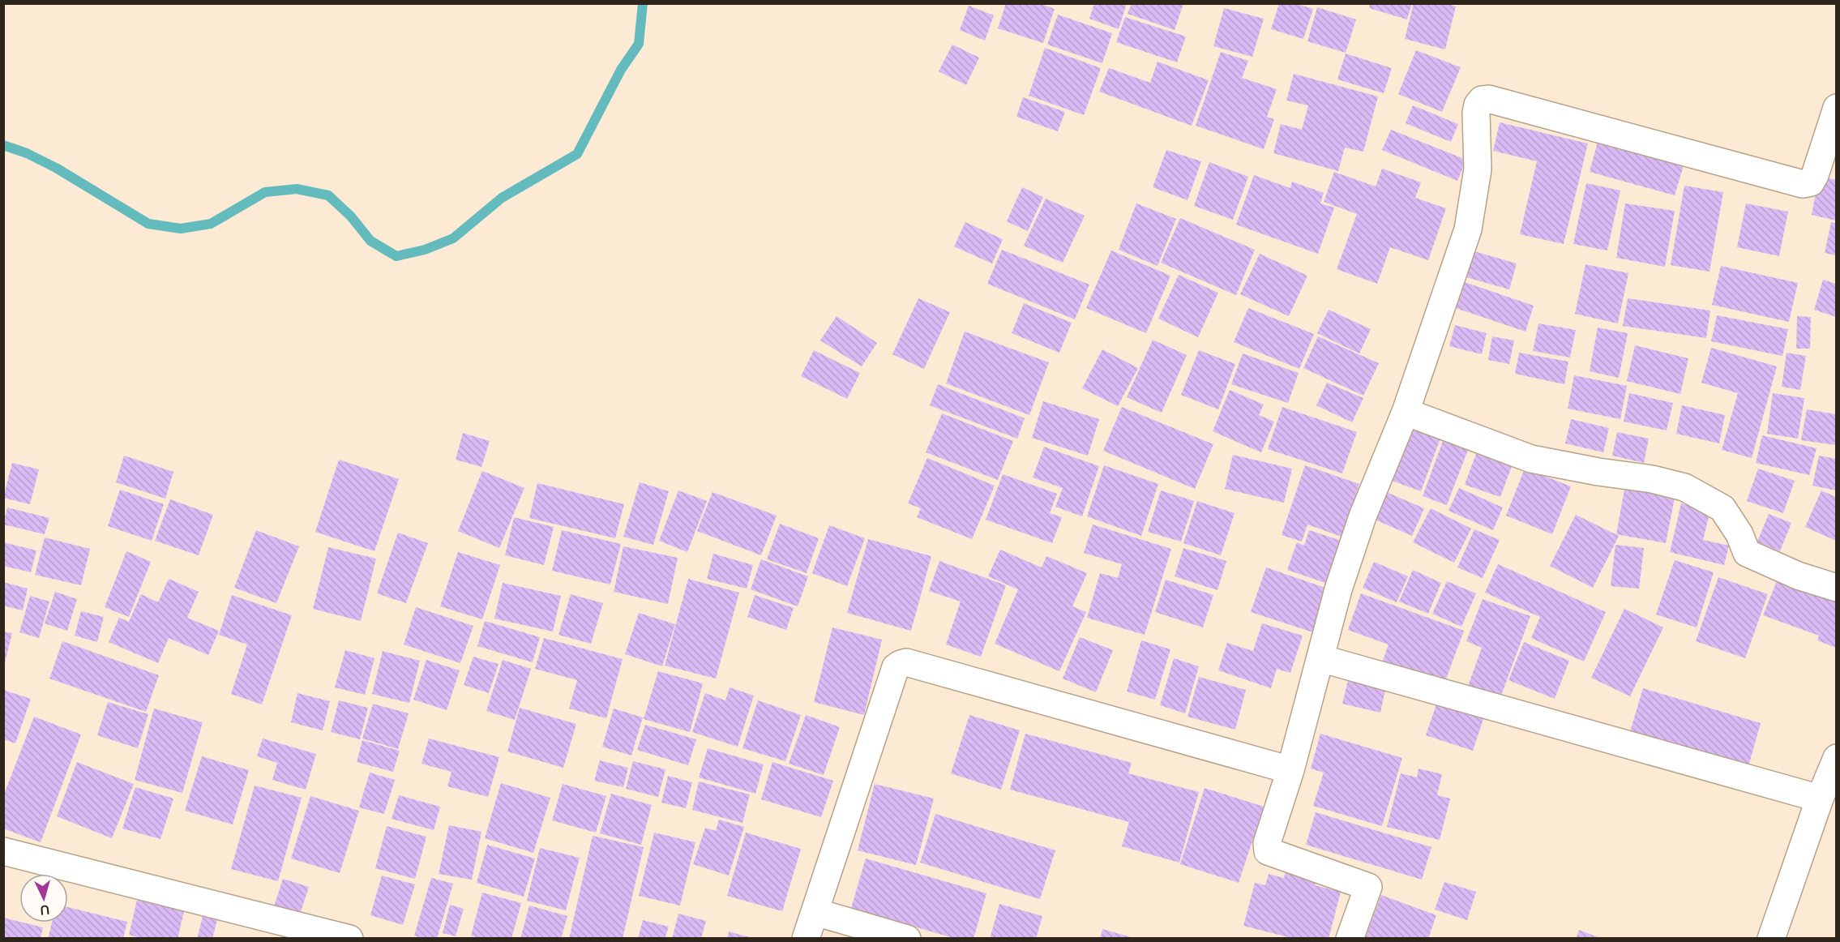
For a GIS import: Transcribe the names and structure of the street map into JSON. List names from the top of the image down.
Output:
{
  "north": "bottom"
}
